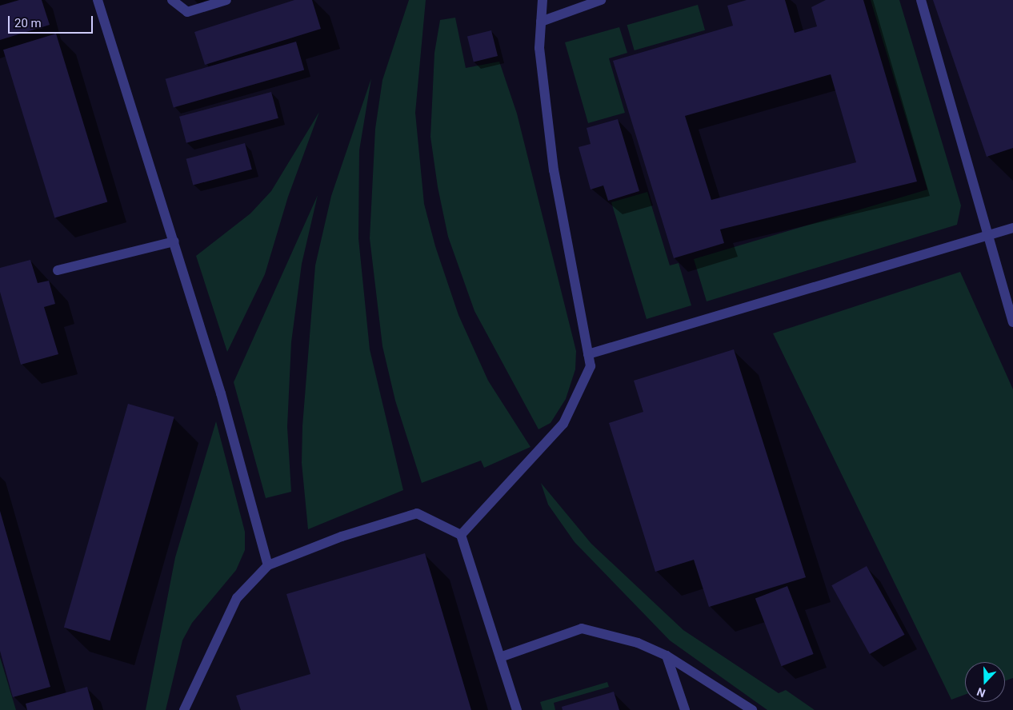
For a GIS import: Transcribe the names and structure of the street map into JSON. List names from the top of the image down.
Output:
{
  "scale_bar": "20 m",
  "north": "bottom"
}
